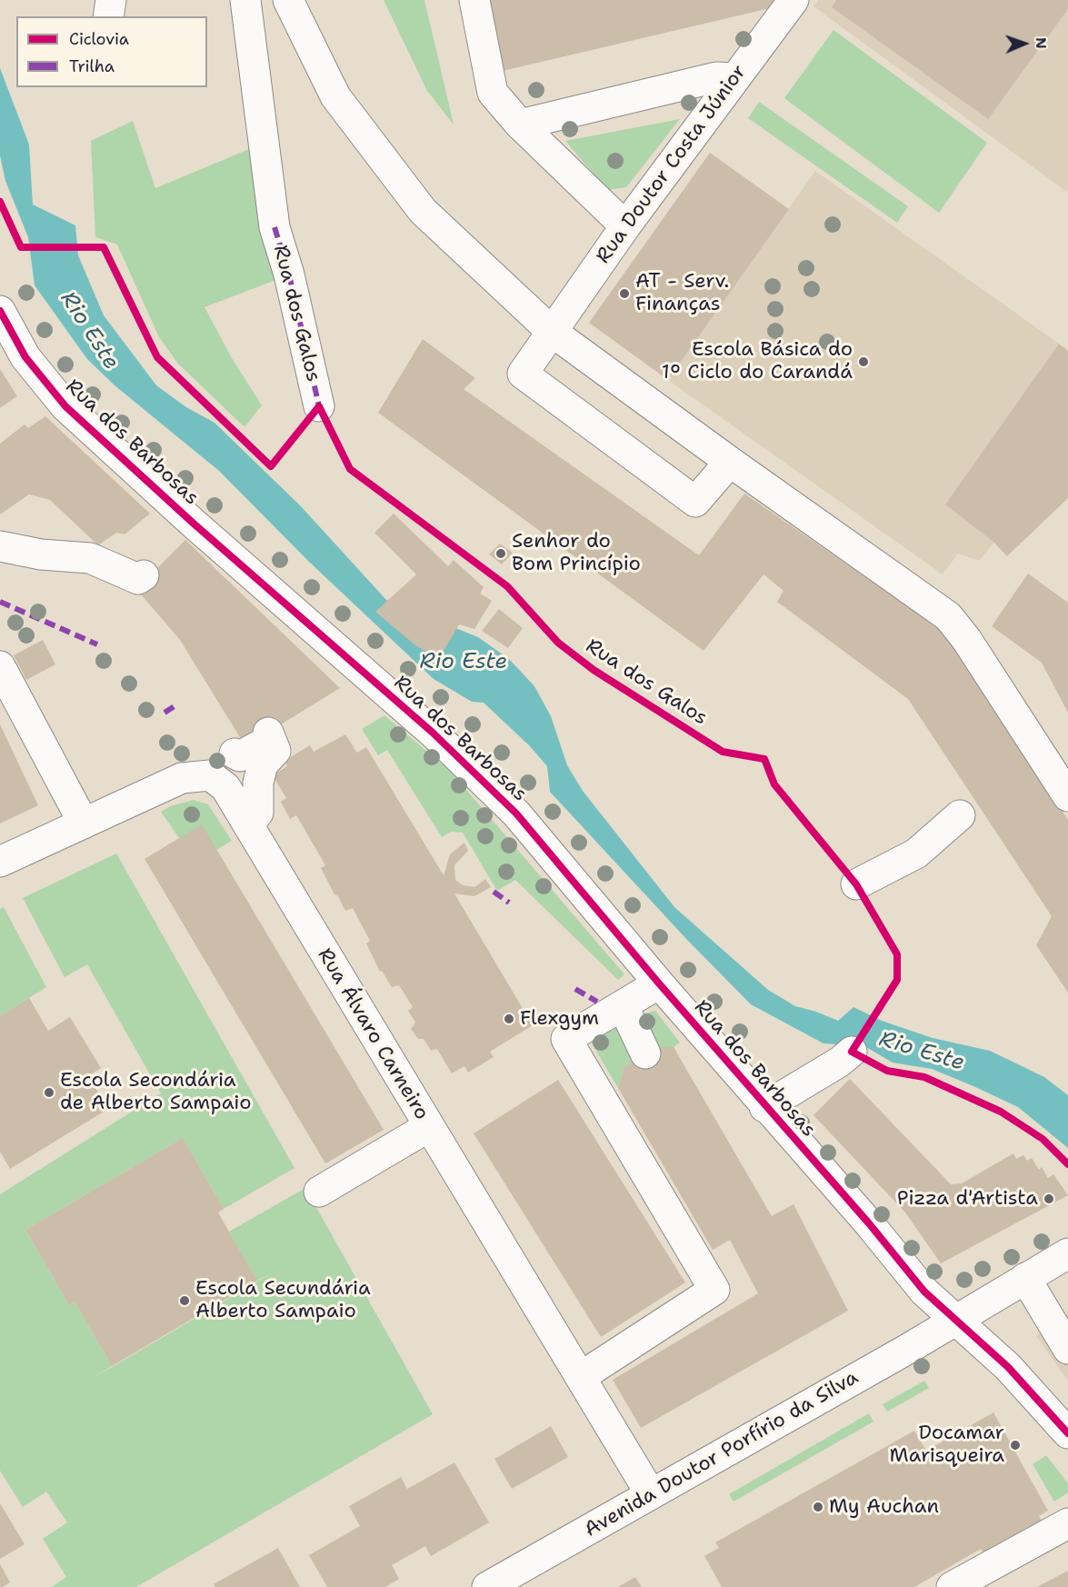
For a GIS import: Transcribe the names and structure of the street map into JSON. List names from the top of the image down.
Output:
{
  "streets": {
    "street": [
      "Rua Doutor Costa Júnior",
      "Rua dos Galos",
      "Rua dos Barbosas",
      "Rua Álvaro Carneiro",
      "Avenida Doutor Porfírio da Silva"
    ]
  },
  "crossings": [
    ["Rua dos Barbosas", "Avenida Doutor Porfírio da Silva"],
    ["Rua Álvaro Carneiro", "Avenida Doutor Porfírio da Silva"]
  ],
  "water": ["Rio Este"],
  "places": [
    "AT - Serv. Finanças",
    "Escola Básica do 1º Ciclo do Carandá",
    "Senhor do Bom Princípio",
    "Flexgym",
    "Escola Secondária de Alberto Sampaio",
    "Pizza d'Artista",
    "Escola Secundária Alberto Sampaio",
    "Docamar Marisqueira",
    "My Auchan"
  ],
  "legend": ["Ciclovia", "Trilha"],
  "north": "right"
}
